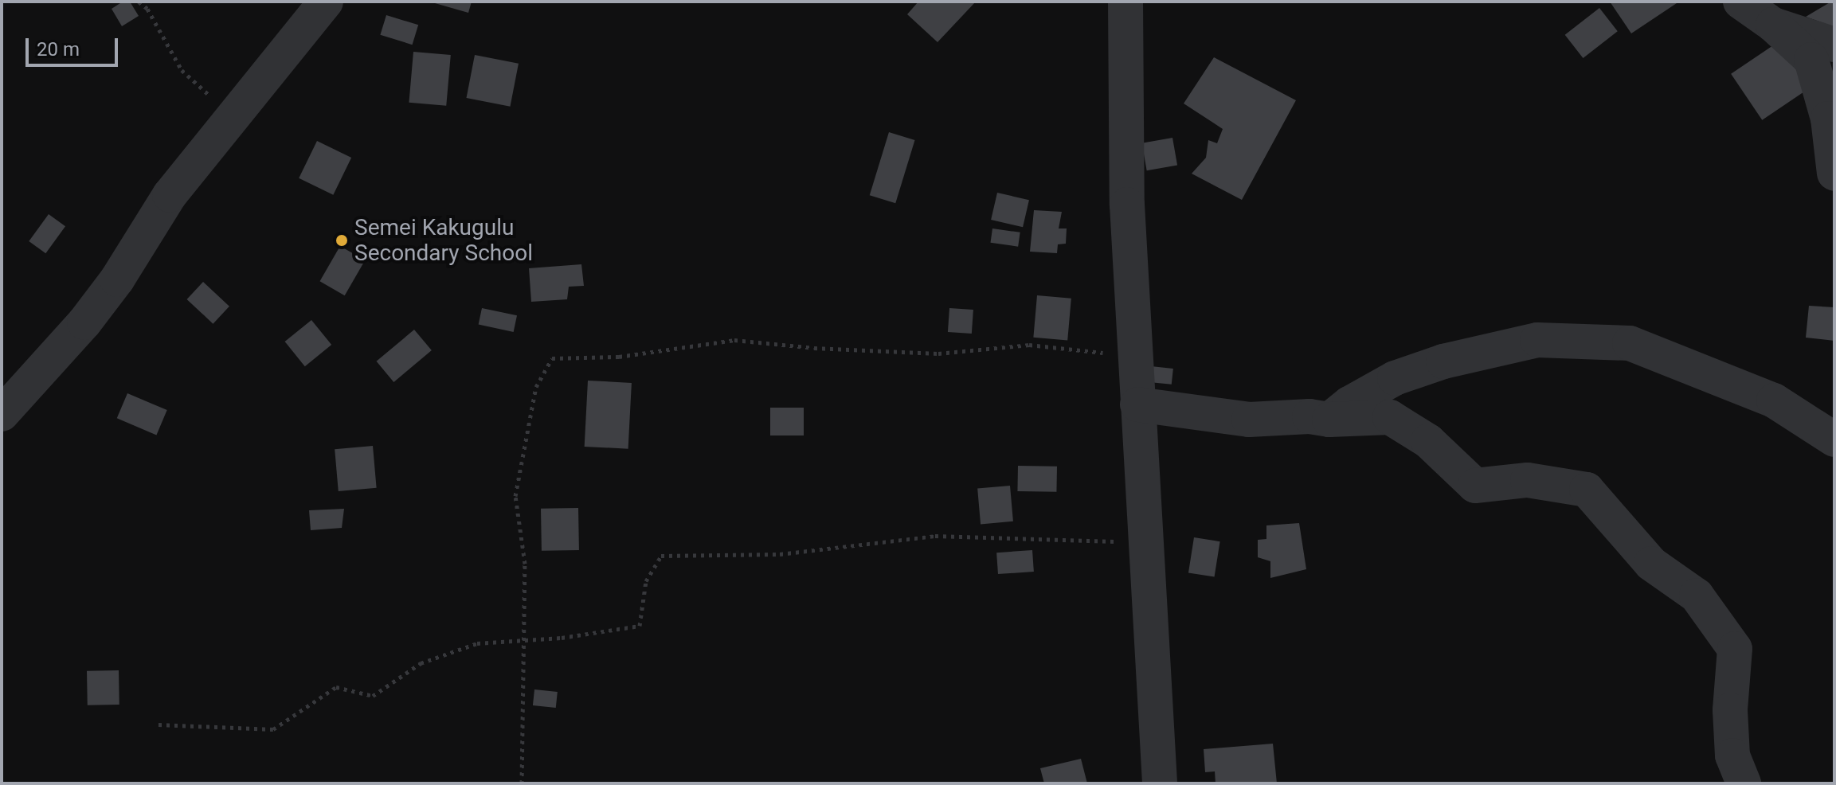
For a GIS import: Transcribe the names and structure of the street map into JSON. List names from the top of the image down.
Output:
{
  "places": ["Semei Kakugulu Secondary School"],
  "scale_bar": "20 m"
}
